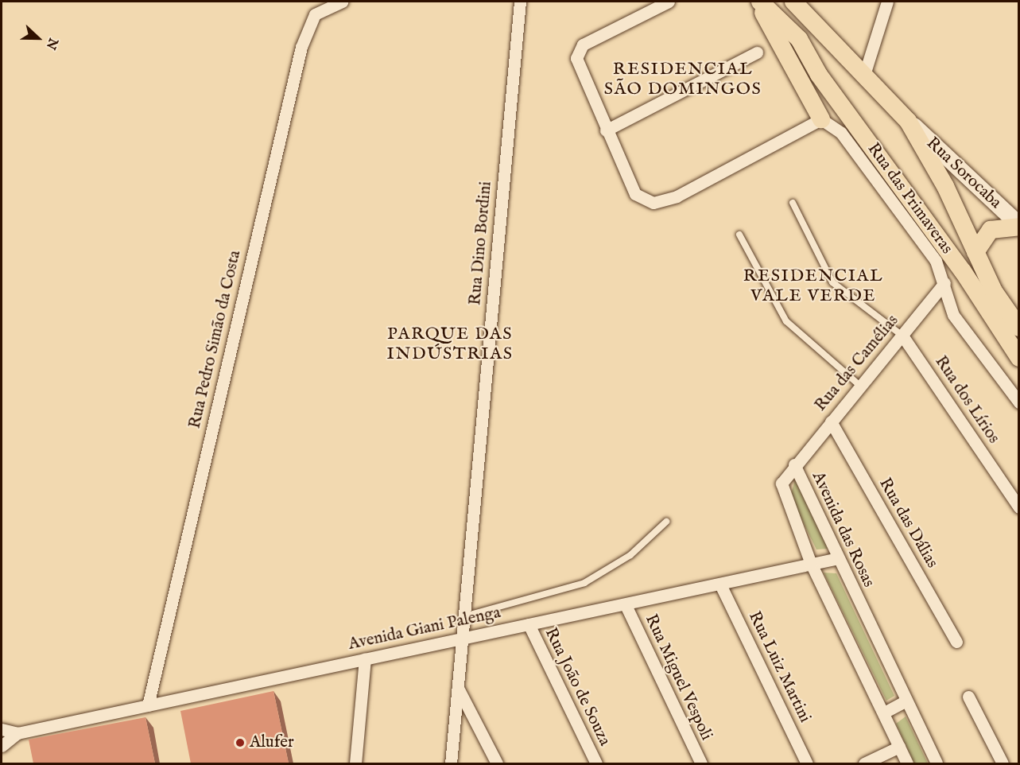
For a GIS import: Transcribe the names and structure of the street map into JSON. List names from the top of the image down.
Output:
{
  "streets": {
    "main road": ["Rua Sorocaba"],
    "street": [
      "Rua das Primaveras",
      "Rua Dino Bordini",
      "Rua Pedro Simão da Costa",
      "Rua das Camélias",
      "Rua dos Lírios",
      "Rua das Dálias",
      "Avenida das Rosas",
      "Avenida Giani Palenga",
      "Rua Luiz Martini",
      "Rua Miguel Vespoli",
      "Rua João de Souza"
    ]
  },
  "crossings": [
    ["Rua das Primaveras", "Rua das Camélias"],
    ["Rua Dino Bordini", "Avenida Giani Palenga"],
    ["Rua Pedro Simão da Costa", "Avenida Giani Palenga"],
    ["Rua das Camélias", "Rua dos Lírios"],
    ["Rua das Camélias", "Rua das Dálias"],
    ["Rua das Camélias", "Avenida das Rosas"],
    ["Avenida das Rosas", "Avenida Giani Palenga"],
    ["Avenida Giani Palenga", "Rua Luiz Martini"],
    ["Avenida Giani Palenga", "Rua Miguel Vespoli"],
    ["Avenida Giani Palenga", "Rua João de Souza"]
  ],
  "districts": ["RESIDENCIAL SÃO DOMINGOS", "RESIDENCIAL VALE VERDE", "PARQUE DAS INDÚSTRIAS"],
  "places": ["Alufer"],
  "north": "right"
}
